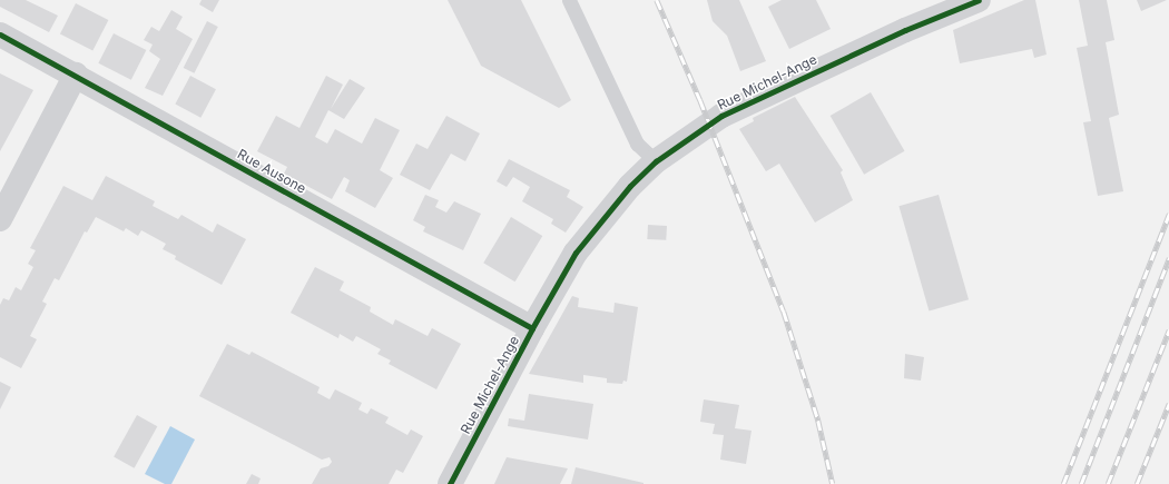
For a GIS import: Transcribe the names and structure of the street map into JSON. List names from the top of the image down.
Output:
{
  "streets": {
    "street": ["Rue Michel-Ange", "Rue Ausone"]
  },
  "crossings": [
    ["Rue Michel-Ange", "Rue Ausone"]
  ]
}
